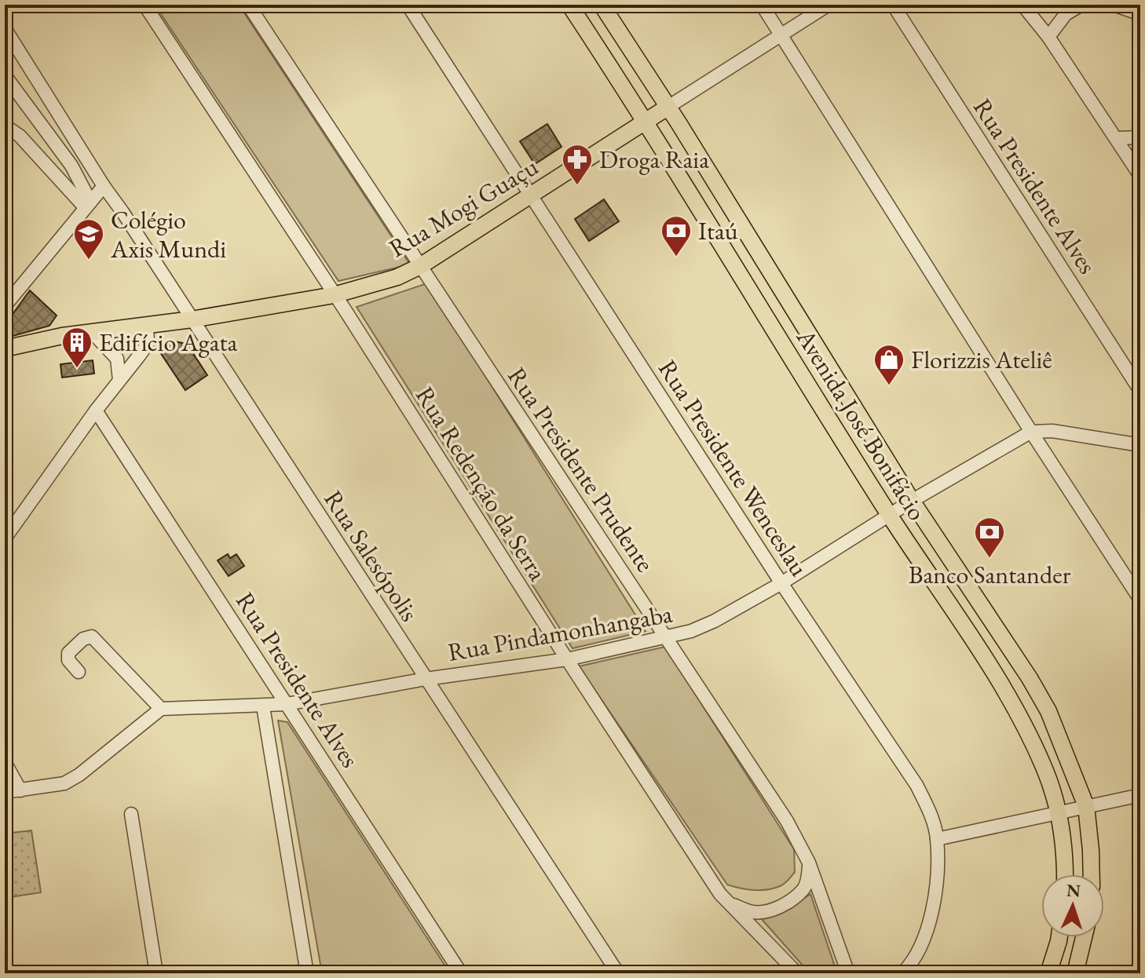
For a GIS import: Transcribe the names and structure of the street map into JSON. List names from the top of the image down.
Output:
{
  "streets": {
    "main road": ["Rua Mogi Guaçu", "Avenida José Bonifácio"],
    "street": [
      "Rua Presidente Alves",
      "Rua Presidente Wenceslau",
      "Rua Presidente Prudente",
      "Rua Redenção da Serra",
      "Rua Salesópolis",
      "Rua Pindamonhangaba"
    ]
  },
  "crossings": [
    ["Rua Presidente Alves", "Rua Pindamonhangaba"],
    ["Rua Mogi Guaçu", "Avenida José Bonifácio"],
    ["Rua Mogi Guaçu", "Rua Presidente Wenceslau"],
    ["Rua Mogi Guaçu", "Rua Presidente Prudente"],
    ["Rua Mogi Guaçu", "Rua Redenção da Serra"],
    ["Rua Mogi Guaçu", "Rua Salesópolis"],
    ["Avenida José Bonifácio", "Rua Pindamonhangaba"],
    ["Rua Presidente Wenceslau", "Rua Pindamonhangaba"],
    ["Rua Presidente Prudente", "Rua Pindamonhangaba"],
    ["Rua Redenção da Serra", "Rua Pindamonhangaba"],
    ["Rua Salesópolis", "Rua Pindamonhangaba"]
  ],
  "places": {
    "pharmacy": ["Droga Raia"],
    "bank": ["Itaú", "Banco Santander"],
    "school or university": ["Colégio Axis Mundi"],
    "building": ["Edifício Agata"],
    "shop": ["Florizzis Ateliê"]
  },
  "north": "top"
}
